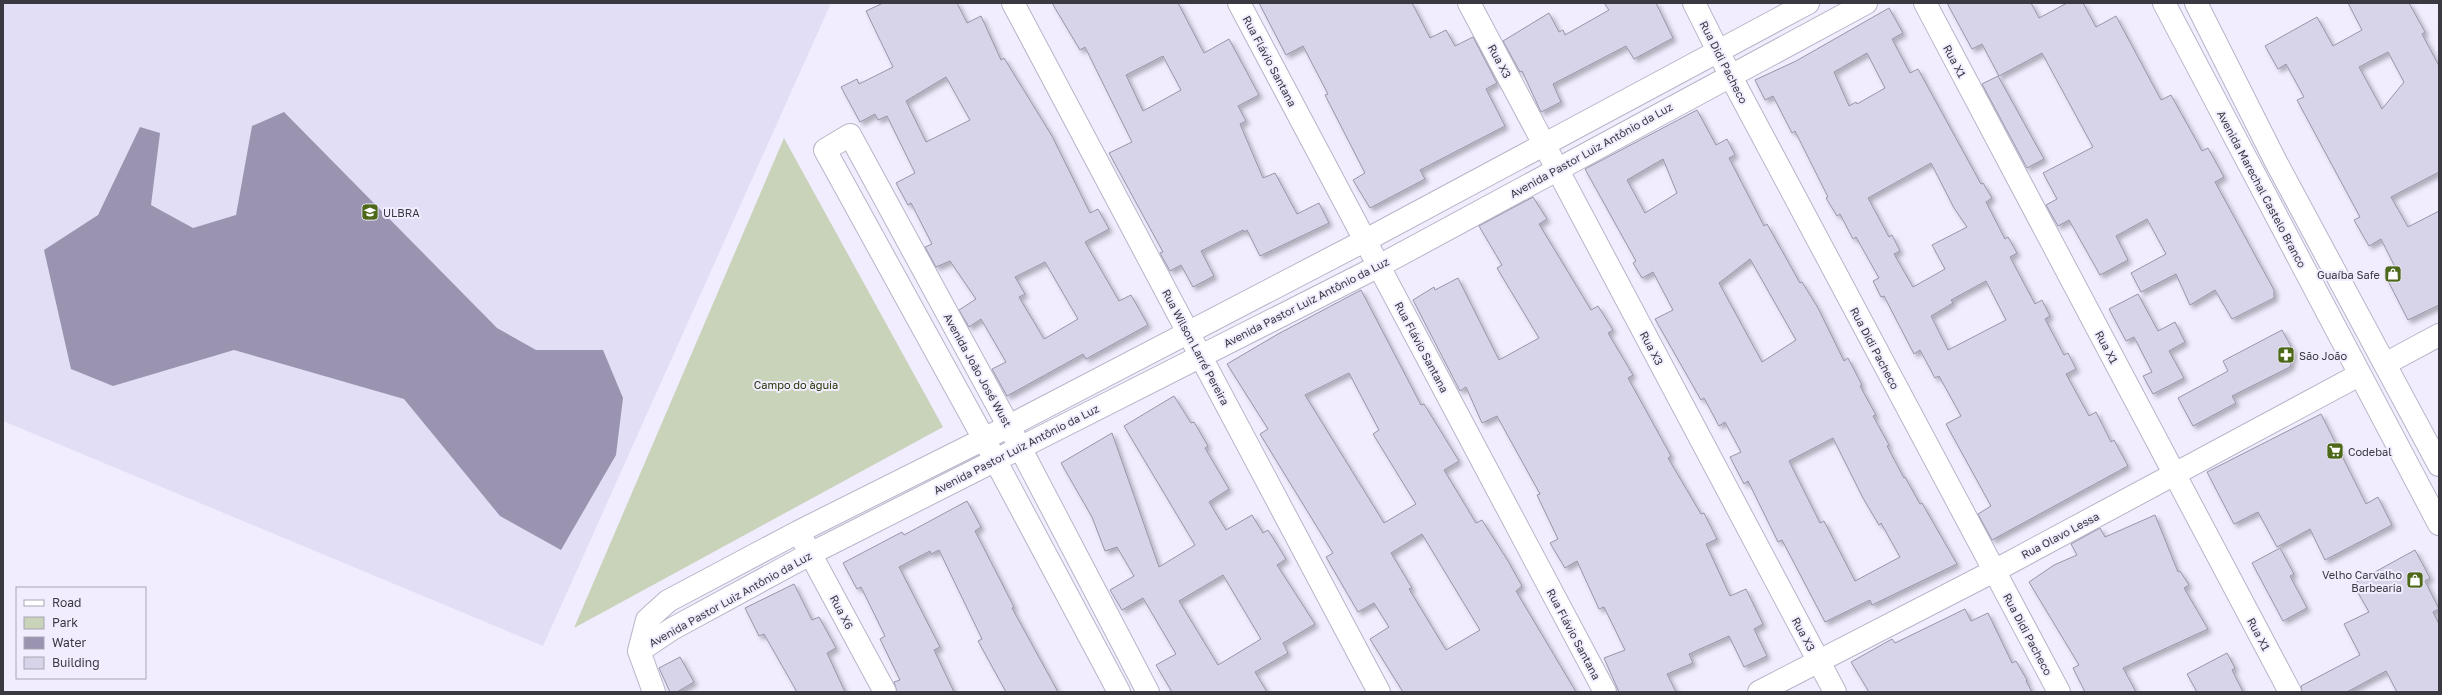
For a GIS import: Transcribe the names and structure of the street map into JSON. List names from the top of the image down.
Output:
{
  "streets": {
    "street": [
      "Rua Flávio Santana",
      "Rua X3",
      "Rua X1",
      "Rua Didi Pacheco",
      "Avenida Pastor Luiz Antônio da Luz",
      "Avenida Marechal Castelo Branco",
      "Rua Wilson Larré Pereira",
      "Avenida João José Wust",
      "Rua Olavo Lessa",
      "Rua X6"
    ]
  },
  "crossings": [
    ["Rua Flávio Santana", "Avenida Pastor Luiz Antônio da Luz"],
    ["Rua X3", "Avenida Pastor Luiz Antônio da Luz"],
    ["Rua X3", "Rua Olavo Lessa"],
    ["Rua X1", "Rua Olavo Lessa"],
    ["Rua Didi Pacheco", "Avenida Pastor Luiz Antônio da Luz"],
    ["Rua Didi Pacheco", "Rua Olavo Lessa"],
    ["Avenida Pastor Luiz Antônio da Luz", "Rua Wilson Larré Pereira"],
    ["Avenida Pastor Luiz Antônio da Luz", "Avenida João José Wust"],
    ["Avenida Pastor Luiz Antônio da Luz", "Rua X6"],
    ["Avenida Marechal Castelo Branco", "Rua Olavo Lessa"]
  ],
  "parks": ["Campo do àguia"],
  "places": {
    "school or university": ["ULBRA"],
    "shop": ["Guaíba Safe", "Velho Carvalho Barbearia"],
    "pharmacy": ["São João"],
    "supermarket": ["Codebal"]
  },
  "legend": [
    "Road",
    "Park",
    "Water",
    "Building"
  ]
}
